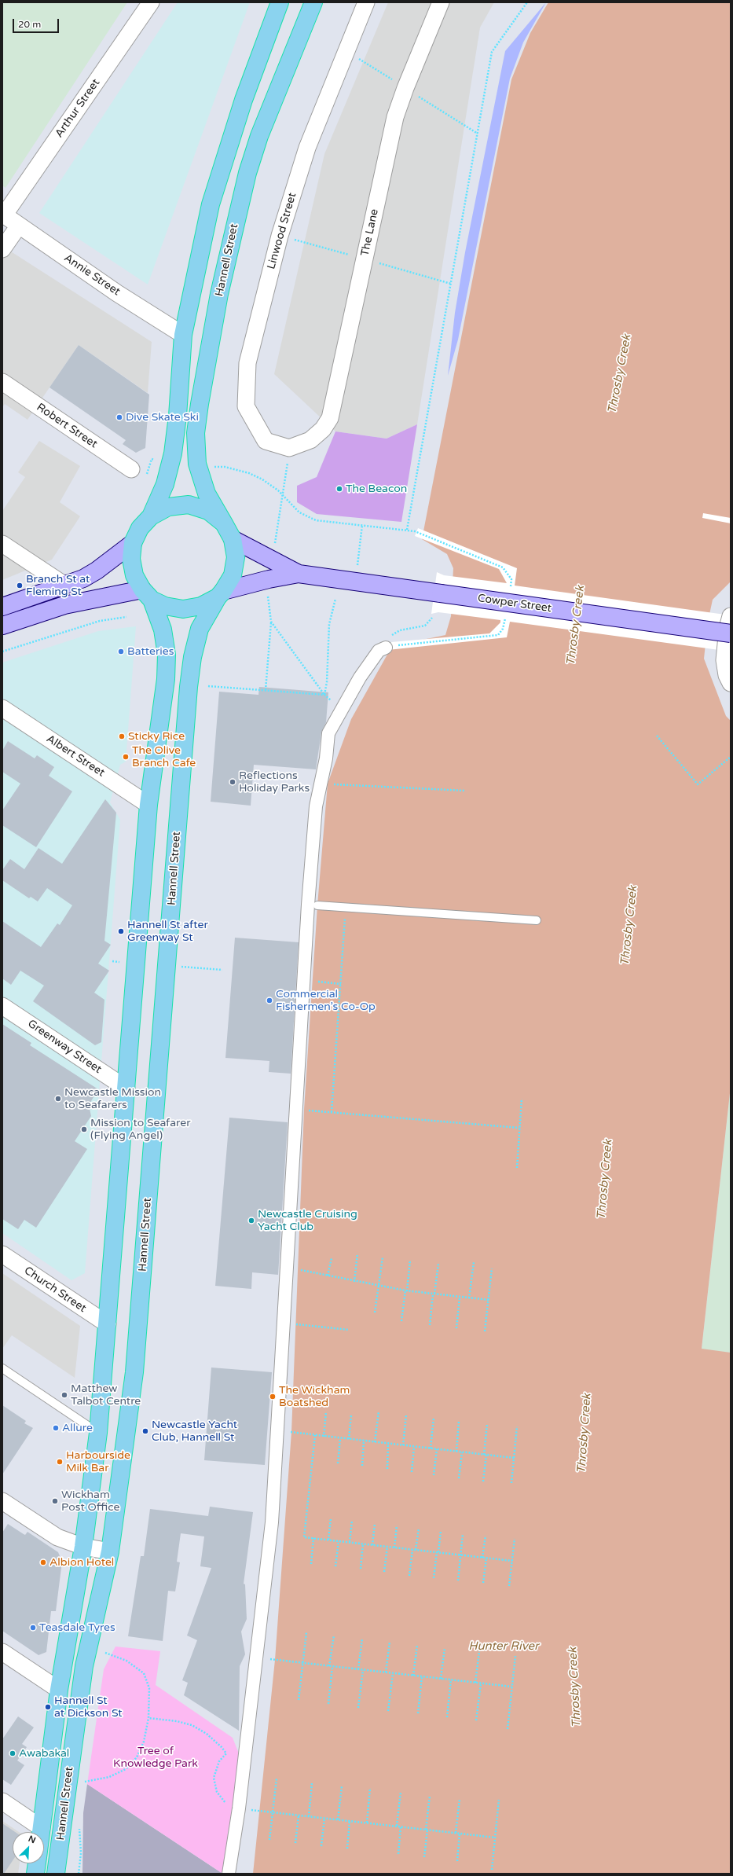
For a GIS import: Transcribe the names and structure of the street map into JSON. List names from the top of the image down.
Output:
{
  "streets": {
    "highway": ["Hannell Street"],
    "main road": ["Cowper Street"],
    "street": [
      "Arthur Street",
      "Linwood Street",
      "The Lane",
      "Annie Street",
      "Robert Street",
      "Albert Street",
      "Greenway Street",
      "Church Street"
    ]
  },
  "crossings": [
    ["Arthur Street", "Annie Street"],
    ["Linwood Street", "The Lane"],
    ["Hannell Street", "Cowper Street"],
    ["Hannell Street", "Albert Street"],
    ["Hannell Street", "Greenway Street"],
    ["Hannell Street", "Church Street"]
  ],
  "water": ["Throsby Creek", "Hunter River"],
  "parks": ["Tree of Knowledge Park"],
  "places": [
    "Dive Skate Ski",
    "The Beacon",
    "Branch St at Fleming St",
    "Batteries",
    "Sticky Rice",
    "The Olive Branch Cafe",
    "Reflections Holiday Parks",
    "Hannell St after Greenway St",
    "Commercial Fishermen’s Co-Op",
    "Newcastle Mission to Seafarers",
    "Mission to Seafarer (Flying Angel)",
    "Newcastle Cruising Yacht Club",
    "Matthew Talbot Centre",
    "The Wickham Boatshed",
    "Allure",
    "Newcastle Yacht Club, Hannell St",
    "Harbourside Milk Bar",
    "Wickham Post Office",
    "Albion Hotel",
    "Teasdale Tyres",
    "Hannell St at Dickson St",
    "Awabakal"
  ],
  "scale_bar": "20 m",
  "north": "top right"
}
